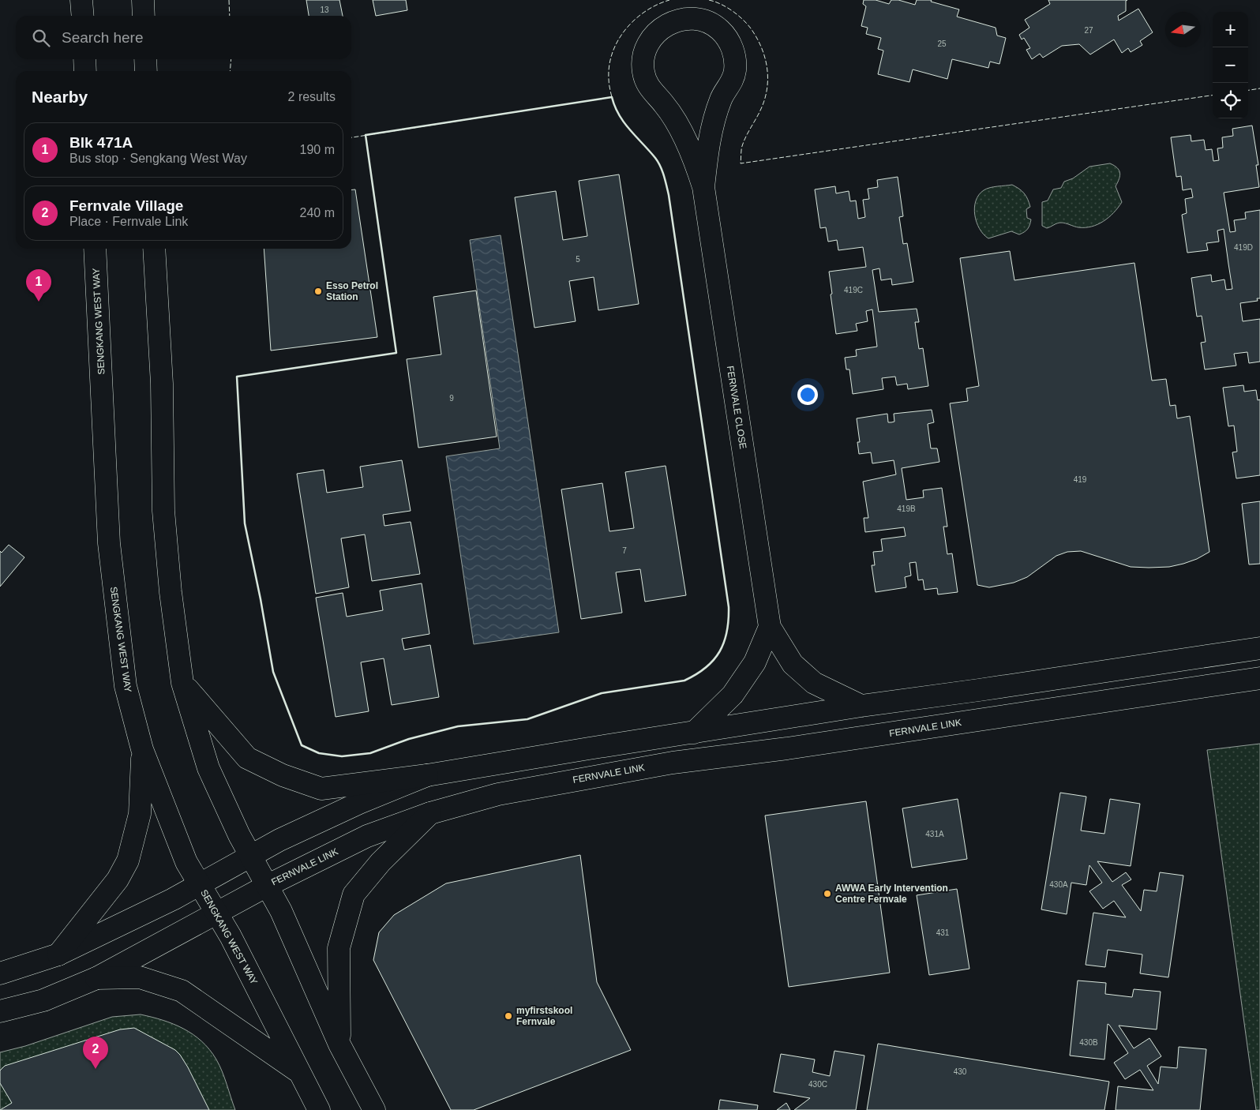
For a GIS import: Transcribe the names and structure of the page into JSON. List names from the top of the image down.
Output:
{
  "streets": {
    "street": ["SENGKANG WEST WAY", "FERNVALE CLOSE", "FERNVALE LINK"]
  },
  "crossings": [
    ["SENGKANG WEST WAY", "FERNVALE LINK"]
  ],
  "places": ["Esso Petrol Station", "AWWA Early Intervention Centre Fernvale", "myfirstskool Fernvale"],
  "house_numbers": [
    "13",
    "27",
    "25",
    "419D",
    "5",
    "419C",
    "9",
    "419",
    "419B",
    "7",
    "431A",
    "430A",
    "431",
    "430B",
    "430",
    "430C"
  ],
  "north": "left",
  "page": {
    "map_buttons": ["+", "−"],
    "search": "Search here",
    "heading": ["Nearby", "2 results"],
    "list": [
      {
        "mark": "1",
        "name": "Blk 471A",
        "note": "Bus stop · Sengkang West Way",
        "value": "190 m"
      },
      {
        "mark": "2",
        "name": "Fernvale Village",
        "note": "Place · Fernvale Link",
        "value": "240 m"
      }
    ],
    "pins": ["1", "2"]
  }
}
